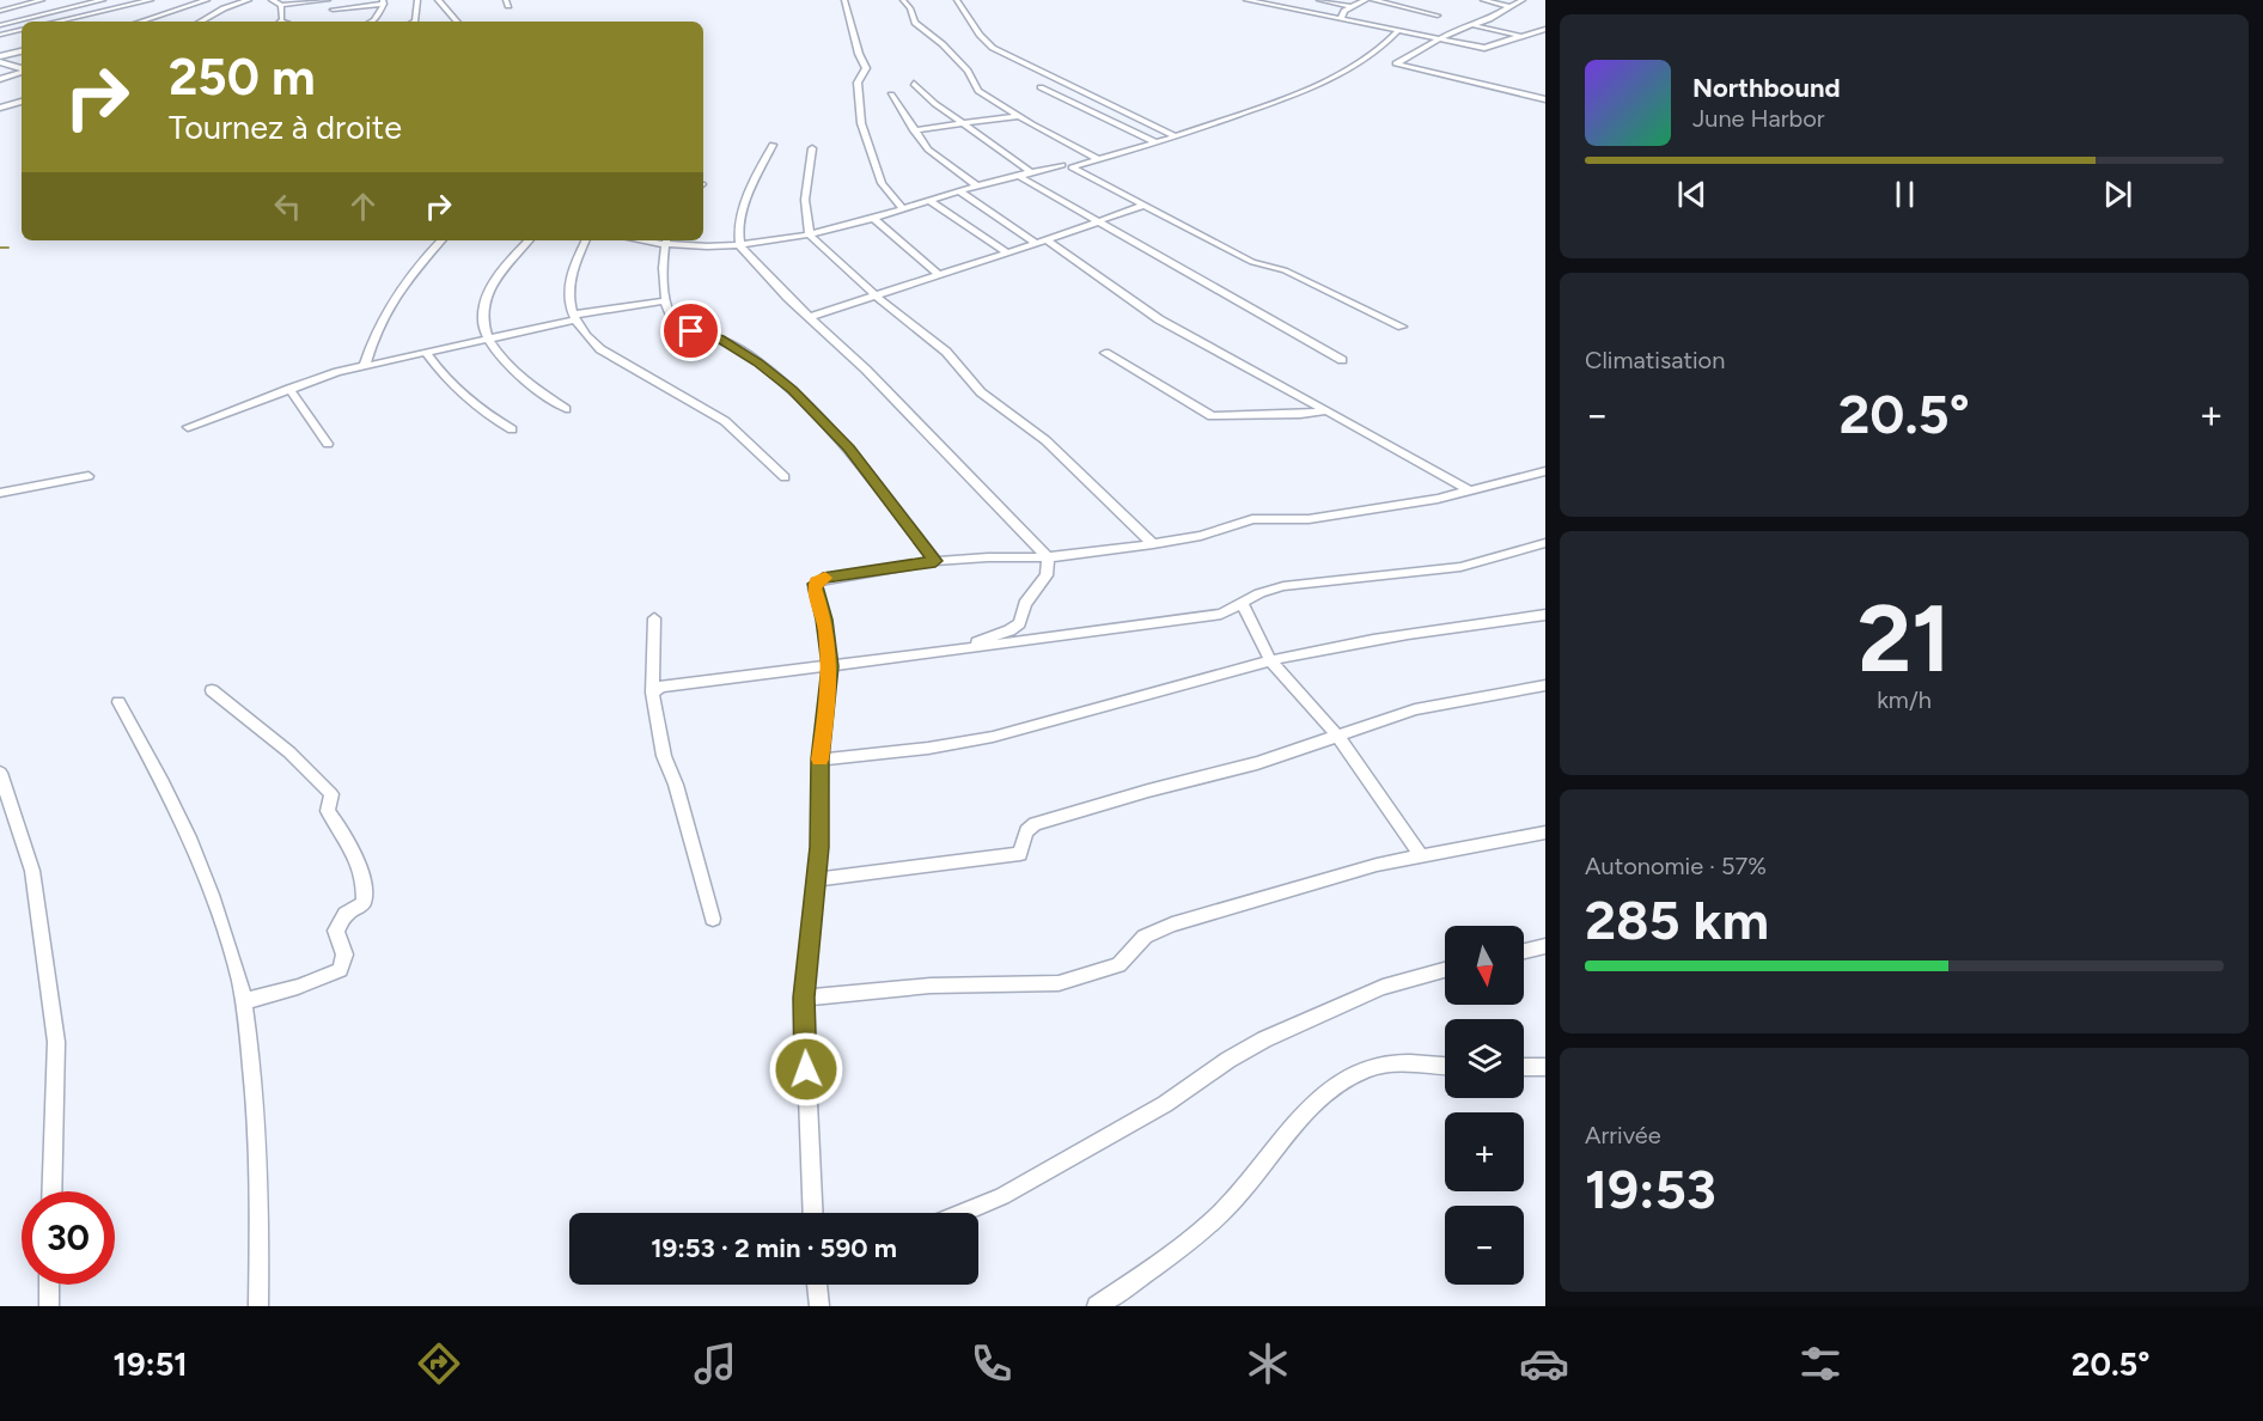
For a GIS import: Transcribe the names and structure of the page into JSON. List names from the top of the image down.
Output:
{
  "north": "bottom",
  "page": {
    "turn": ["250 m", "Tournez à droite"],
    "song": ["Northbound", "June Harbor"],
    "tile": [
      "Climatisation",
      ["21", "km/h"],
      ["Autonomie · 57%", "285 km"],
      ["Arrivée", "19:53"]
    ],
    "heat": ["−", "20.5°", "+"],
    "map_buttons": ["+", "−"],
    "limit": "30",
    "trip": "19:53 · 2 min · 590 m",
    "tabs": ["19:51", "20.5°"]
  }
}
